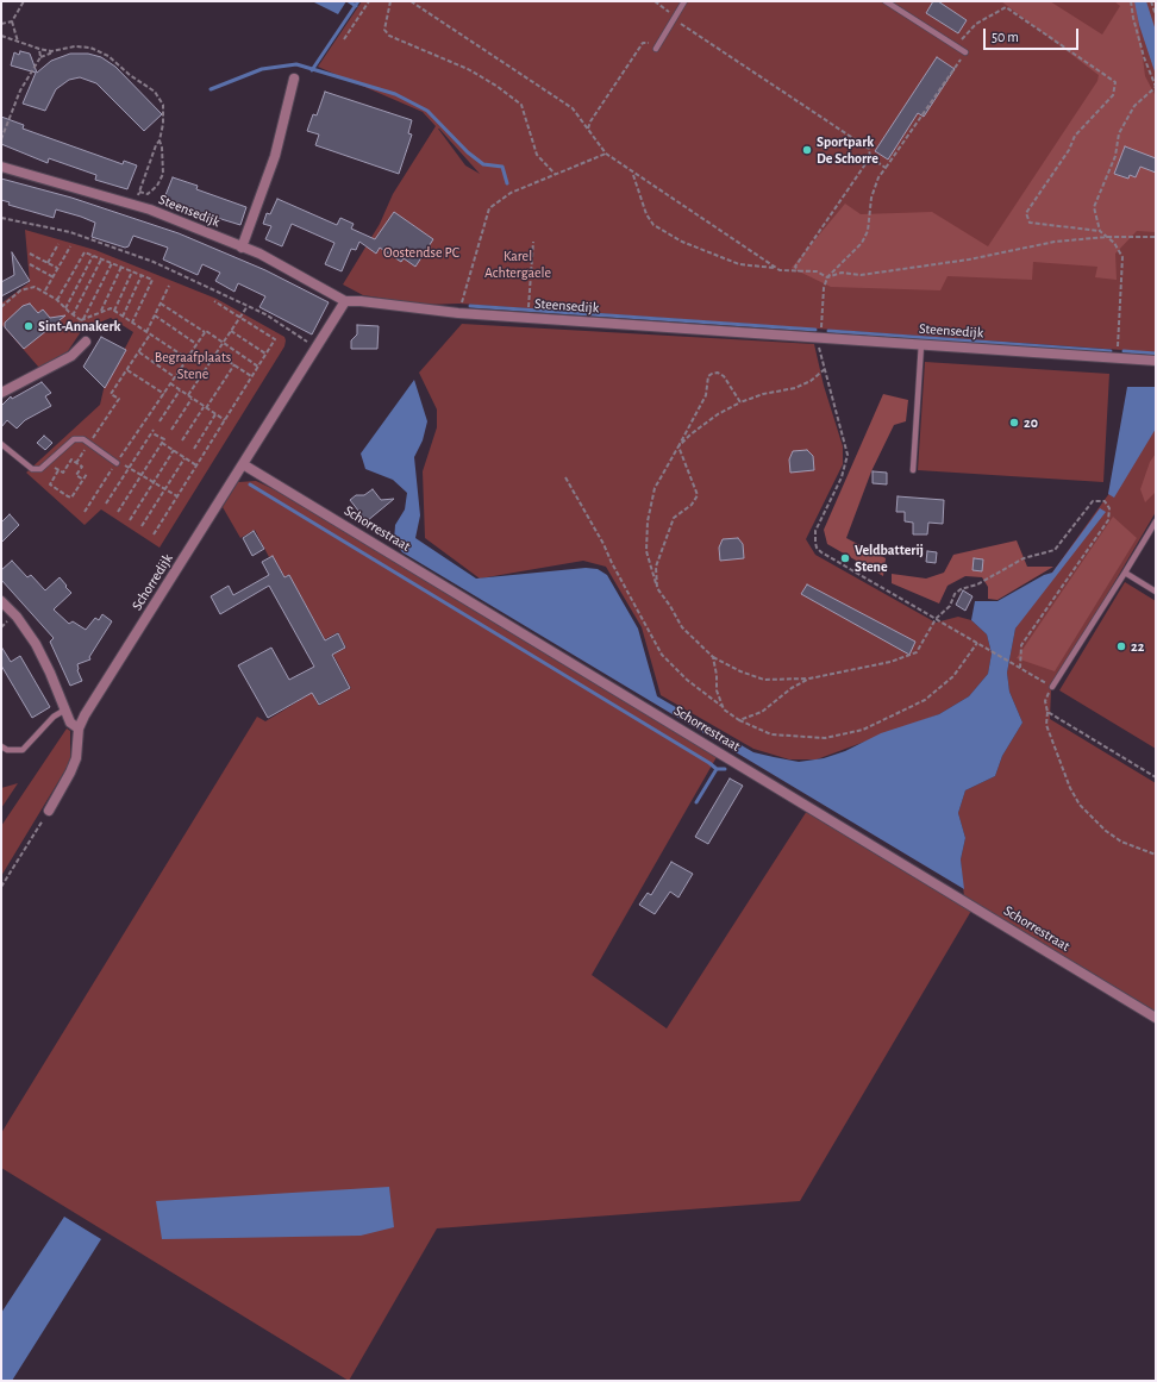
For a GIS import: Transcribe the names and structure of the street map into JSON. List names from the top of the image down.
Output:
{
  "streets": {
    "street": ["Steensedijk", "Schorrestraat", "Schorredijk"]
  },
  "crossings": [
    ["Steensedijk", "Schorredijk"],
    ["Schorrestraat", "Schorredijk"]
  ],
  "parks": ["Oostendse PC", "Karel Achtergaele", "Begraafplaats Stene"],
  "places": [
    "Sportpark De Schorre",
    "Sint-Annakerk",
    "20",
    "Veldbatterij Stene",
    "22"
  ],
  "scale_bar": "50 m"
}
